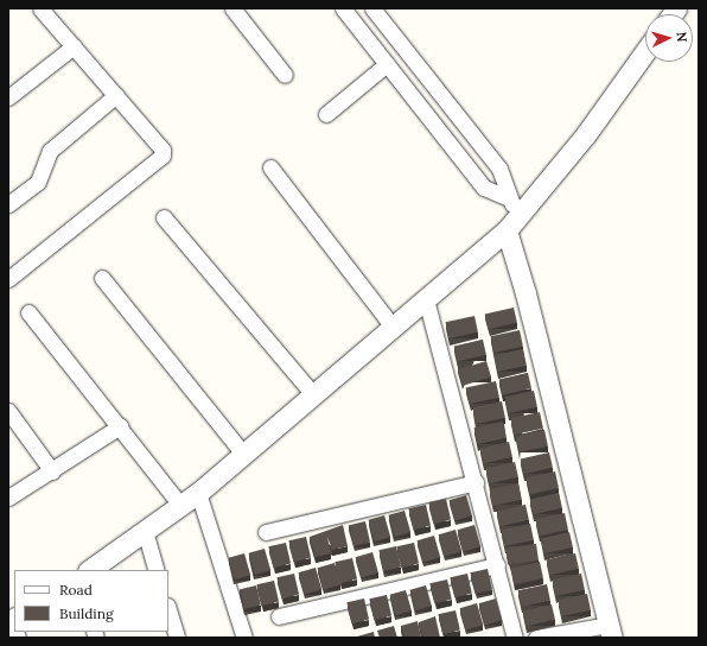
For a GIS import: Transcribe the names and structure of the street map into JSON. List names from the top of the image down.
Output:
{
  "legend": ["Road", "Building"],
  "north": "right"
}
